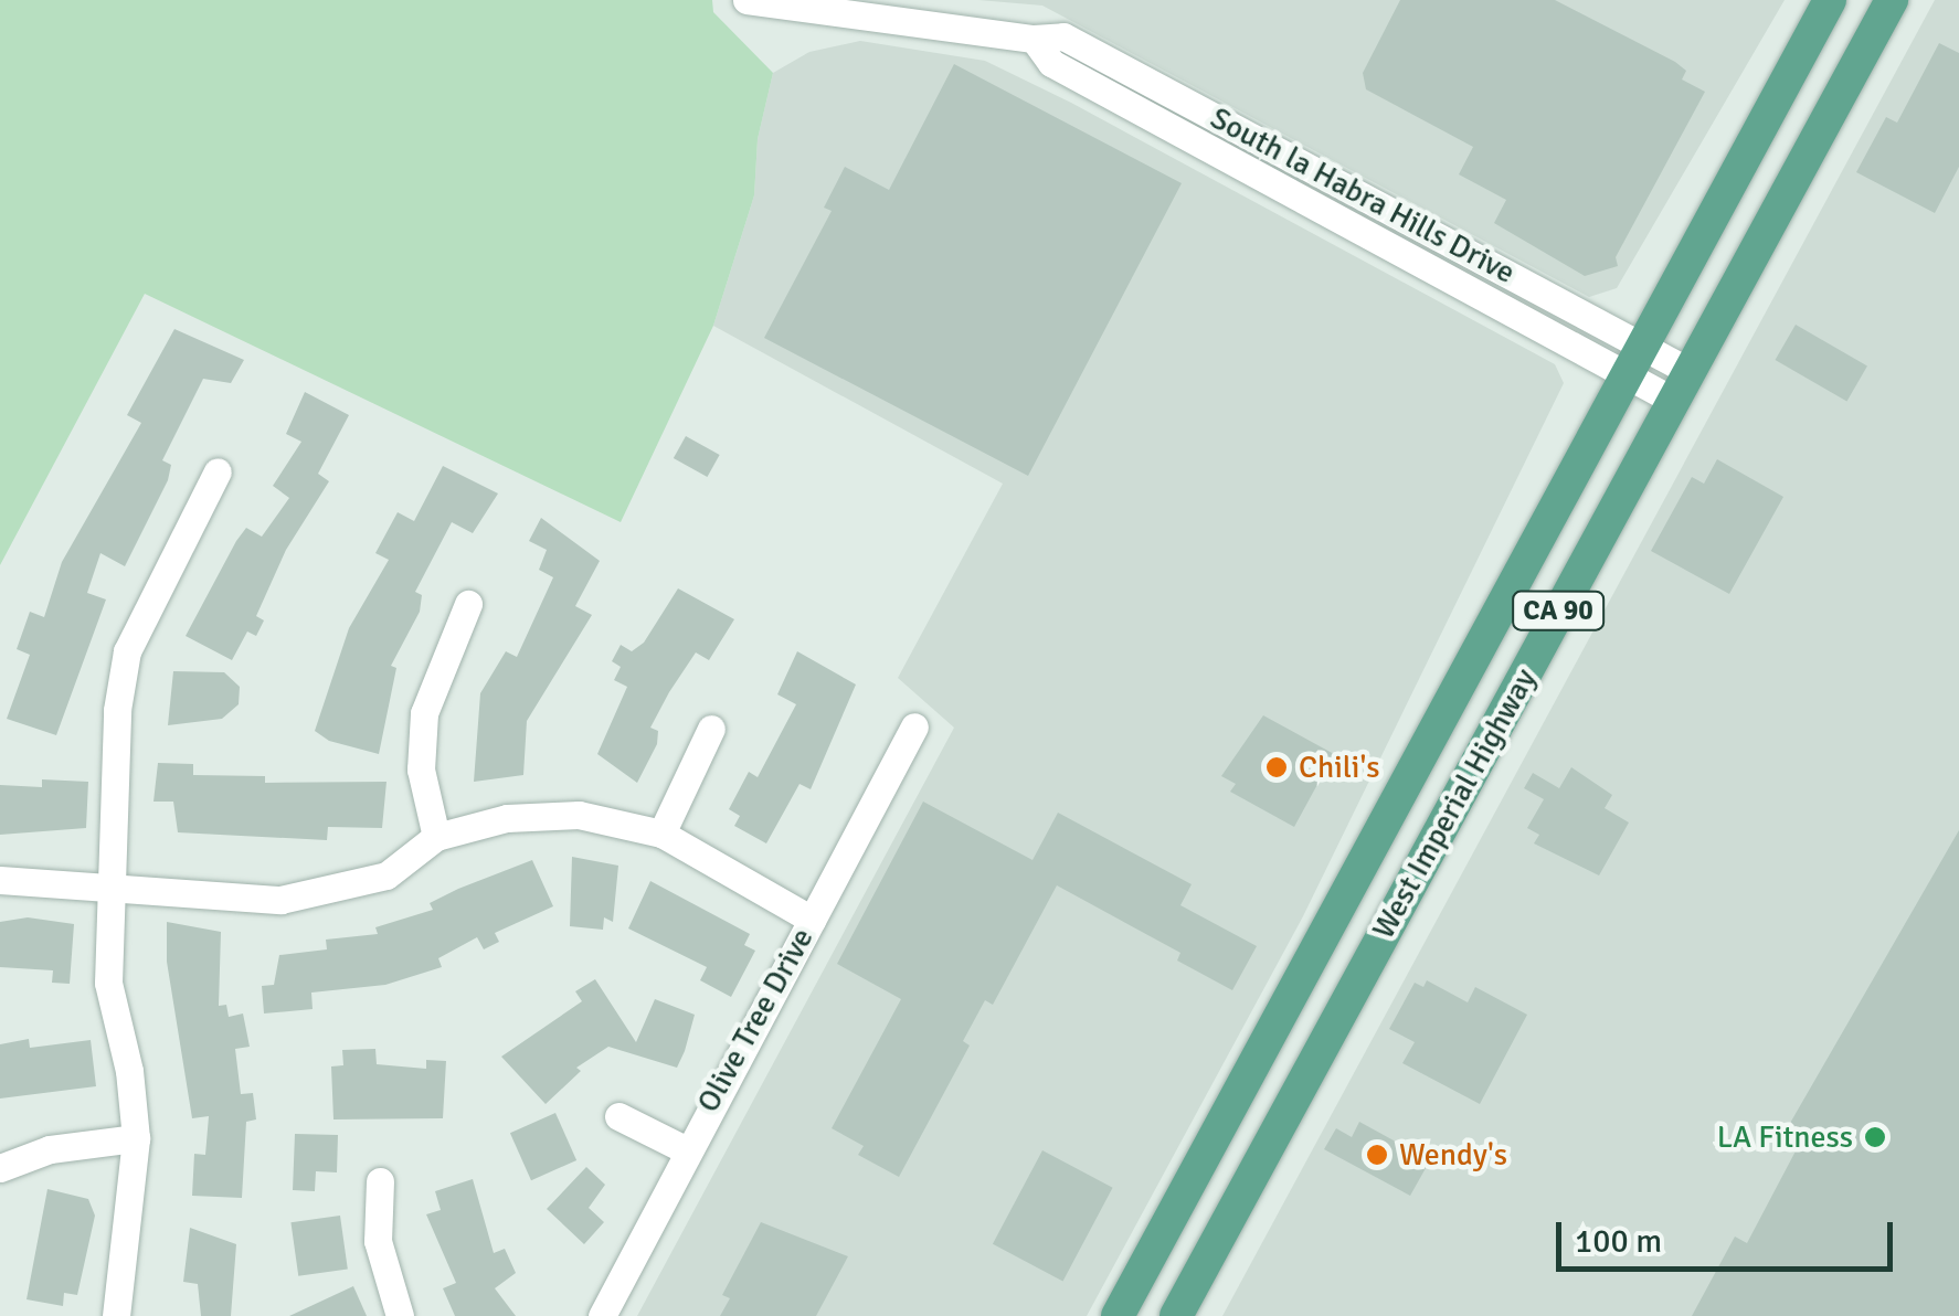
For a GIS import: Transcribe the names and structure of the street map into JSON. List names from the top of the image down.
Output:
{
  "streets": {
    "main road": ["CA 90", "West Imperial Highway"],
    "street": ["South la Habra Hills Drive", "Olive Tree Drive"]
  },
  "crossings": [
    ["South la Habra Hills Drive", "West Imperial Highway"]
  ],
  "places": ["Chili's", "LA Fitness", "Wendy's"],
  "scale_bar": "100 m"
}
